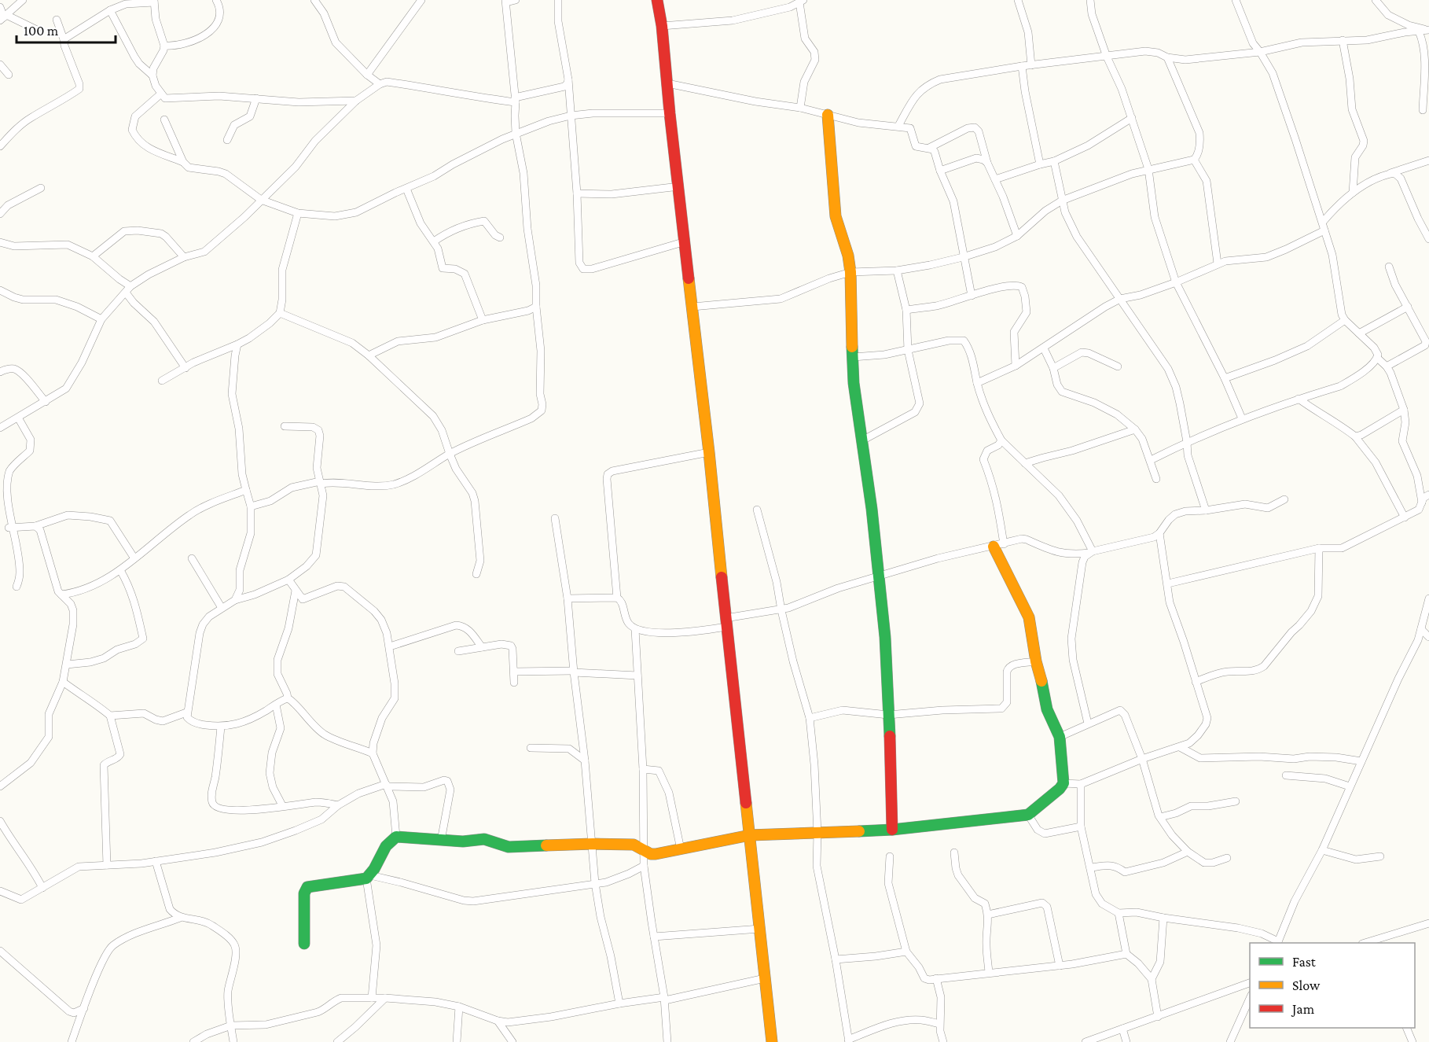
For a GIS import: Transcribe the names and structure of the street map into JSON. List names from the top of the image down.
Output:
{
  "legend": ["Fast", "Slow", "Jam"],
  "scale_bar": "100 m"
}
